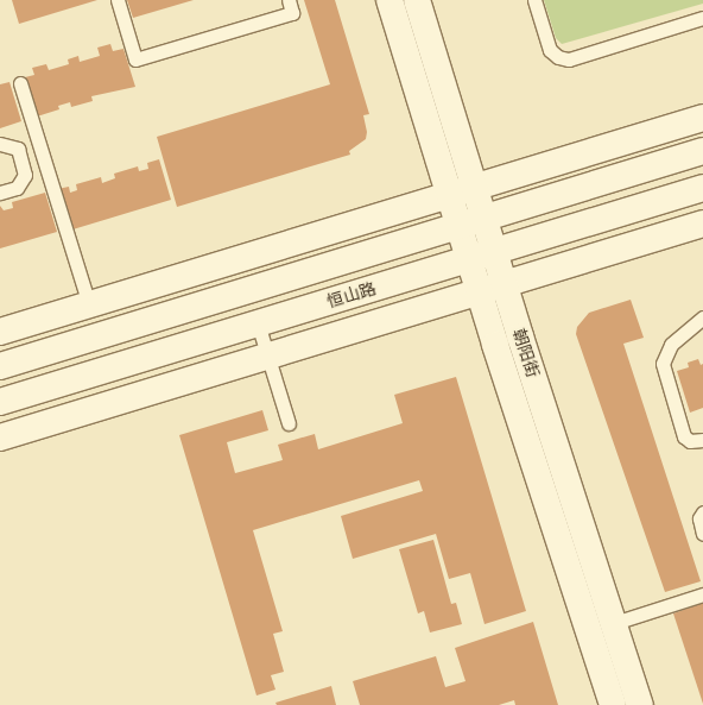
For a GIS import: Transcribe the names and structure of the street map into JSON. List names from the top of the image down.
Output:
{
  "streets": {
    "street": ["恒山路", "朝阳街"]
  },
  "crossings": [
    ["恒山路", "朝阳街"]
  ]
}
